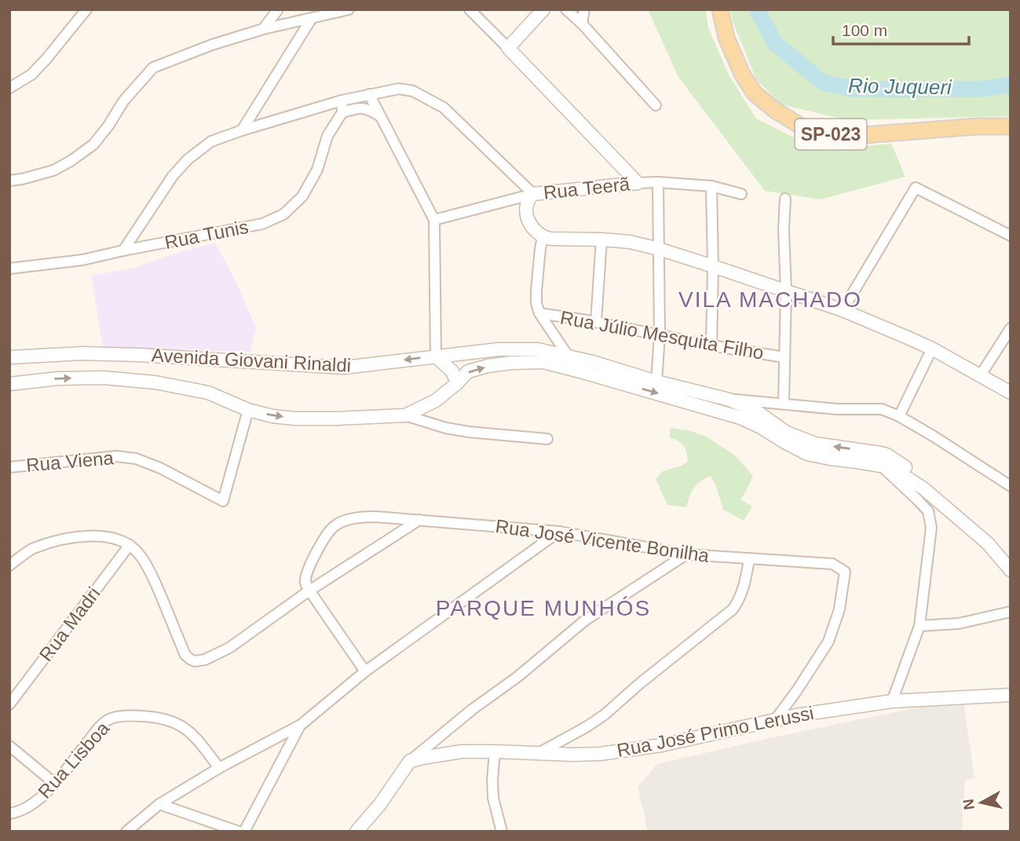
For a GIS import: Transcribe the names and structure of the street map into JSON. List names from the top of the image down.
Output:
{
  "streets": {
    "main road": ["SP-023"],
    "street": [
      "Rua Teerã",
      "Rua Tunis",
      "Rua Júlio Mesquita Filho",
      "Avenida Giovani Rinaldi",
      "Rua Viena",
      "Rua José Vicente Bonilha",
      "Rua Madri",
      "Rua José Primo Lerussi",
      "Rua Lisboa"
    ]
  },
  "crossings": [
    ["Avenida Giovani Rinaldi", "Rua Viena"],
    ["Rua José Vicente Bonilha", "Rua José Primo Lerussi"]
  ],
  "districts": ["VILA MACHADO", "PARQUE MUNHÓS"],
  "water": ["Rio Juqueri"],
  "scale_bar": "100 m",
  "north": "left"
}
